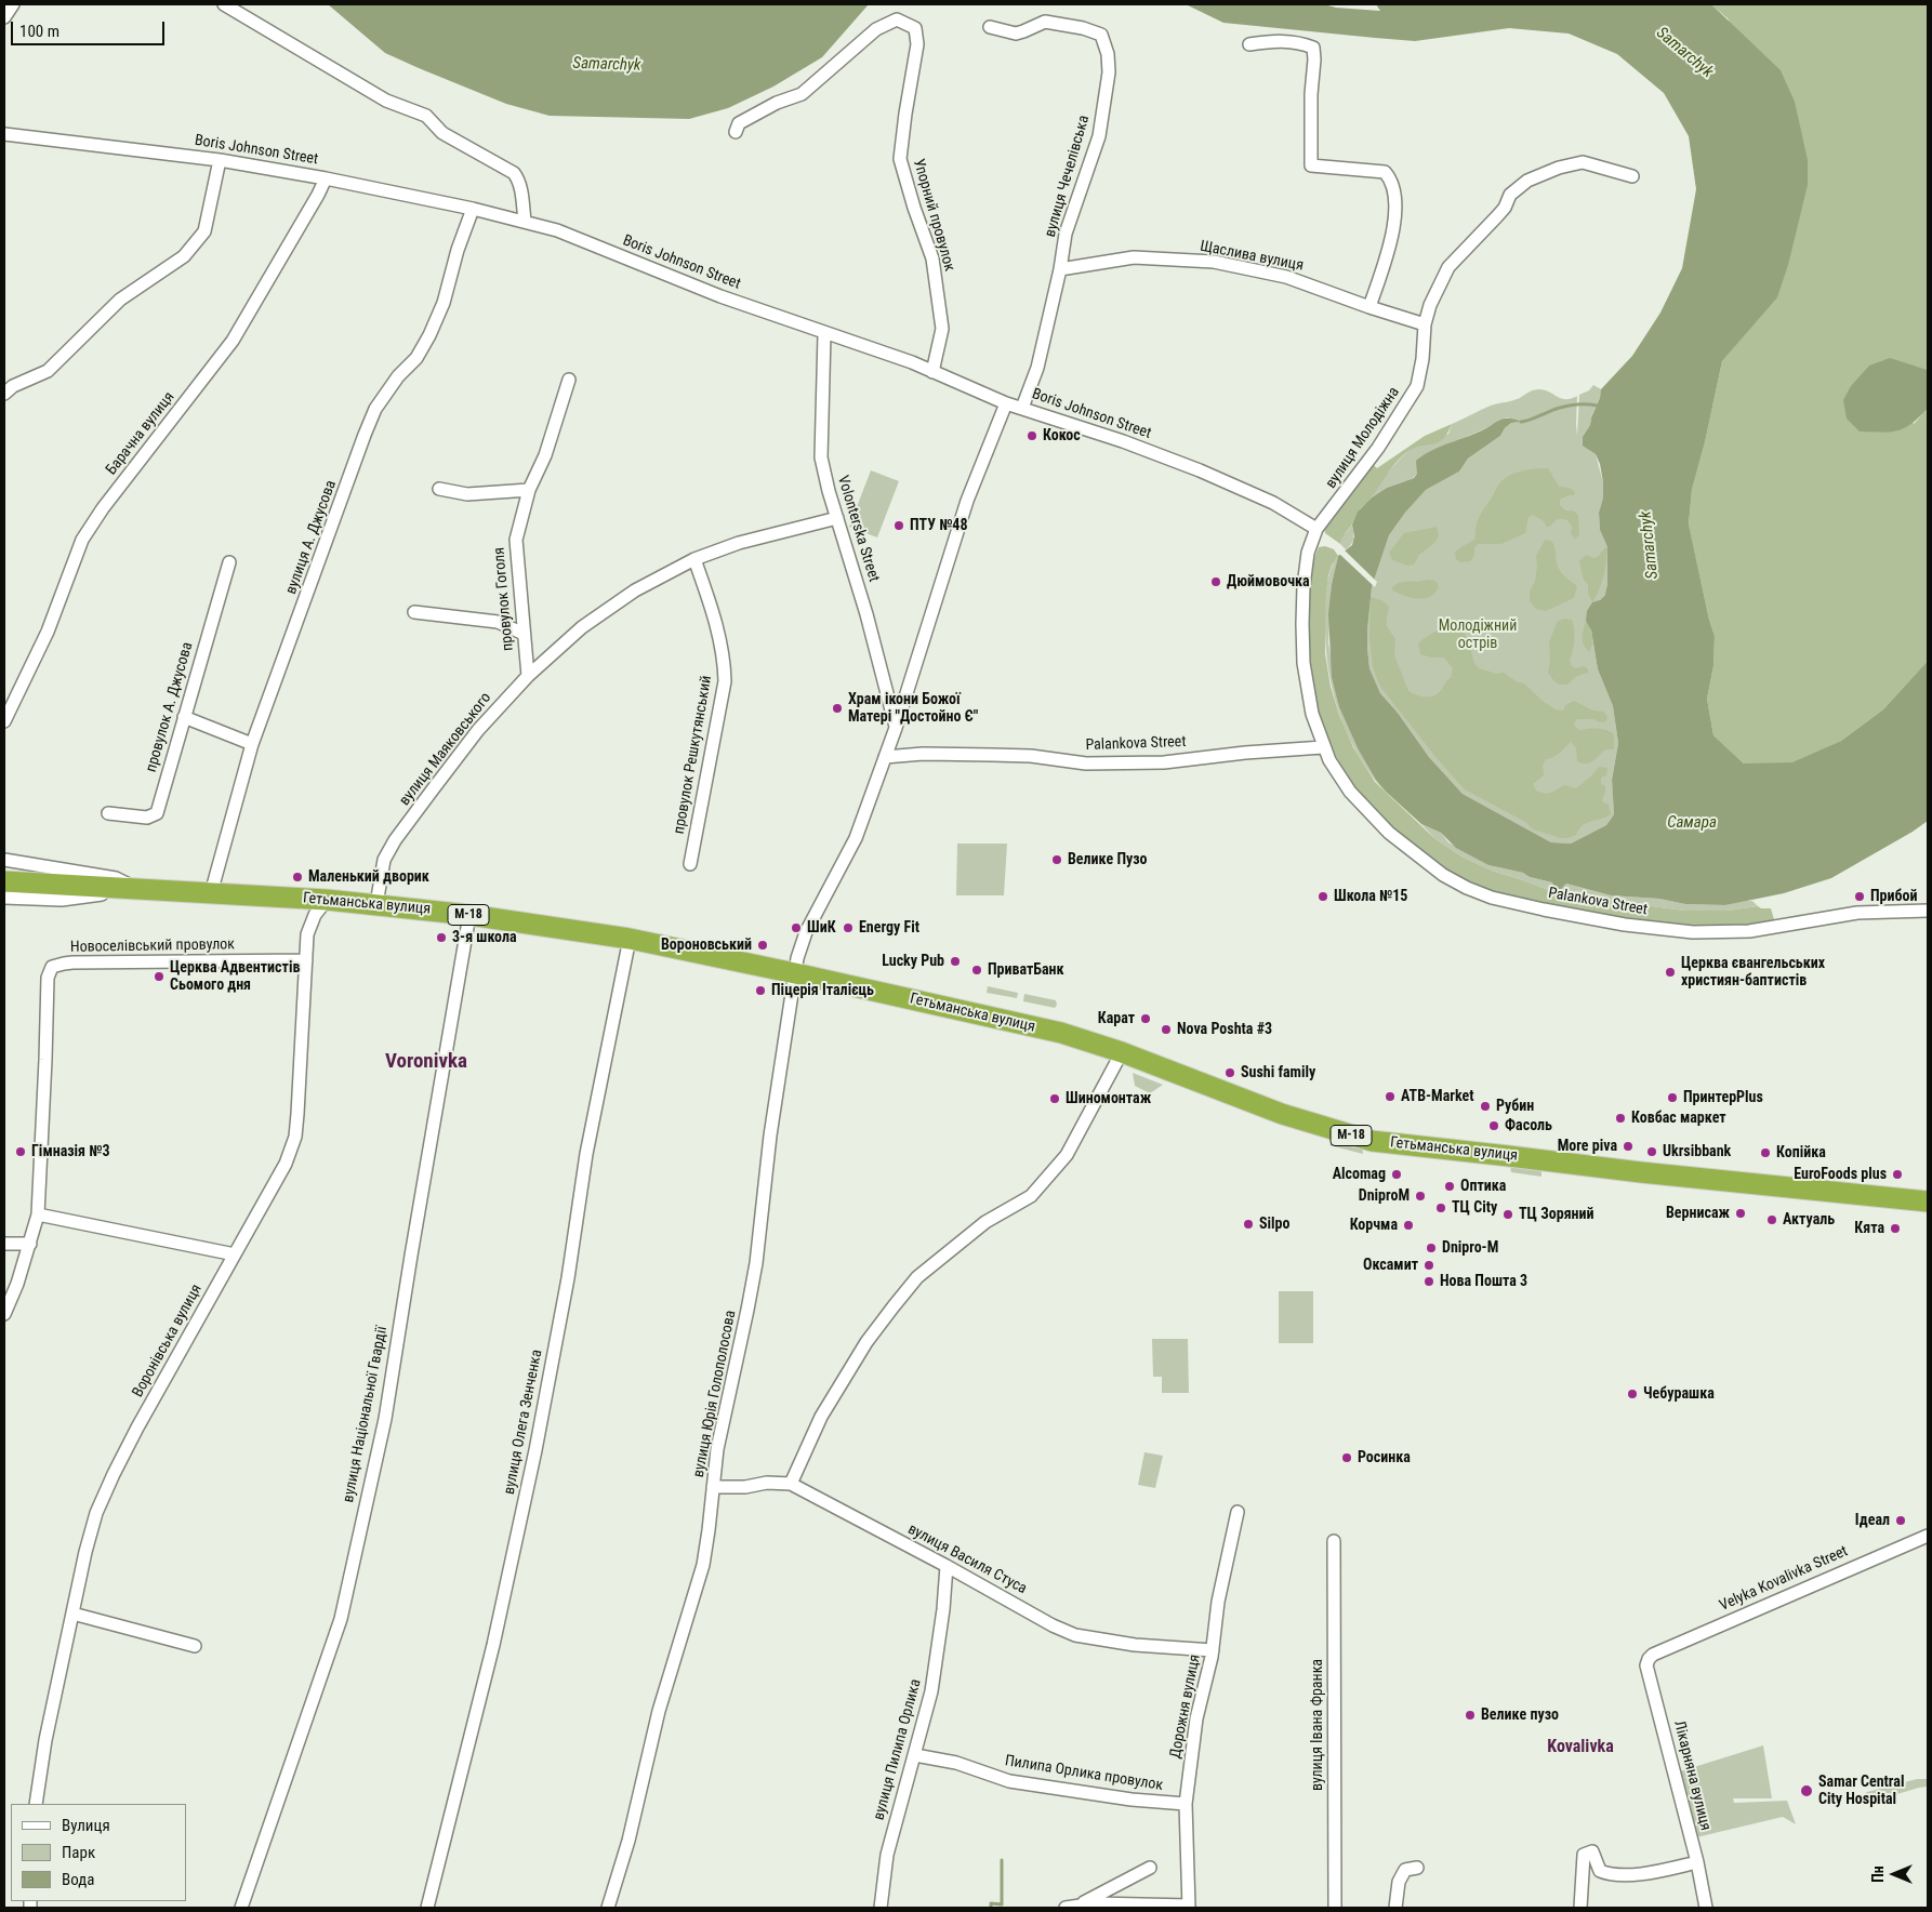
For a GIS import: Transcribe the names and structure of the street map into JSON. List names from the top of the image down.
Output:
{
  "streets": {
    "highway": ["Гетьманська вулиця", "М-18"],
    "street": [
      "Boris Johnson Street",
      "вулиця Чечелівська",
      "Упорний провулок",
      "Щаслива вулиця",
      "Барачна вулиця",
      "вулиця Молодіжна",
      "Volonterska Street",
      "вулиця А. Джусова",
      "провулок Гоголя",
      "провулок А. Джусова",
      "Palankova Street",
      "вулиця Маяковського",
      "провулок Решкутянський",
      "Новоселівський провулок",
      "Воронівська вулиця",
      "вулиця Юрія Голополосова",
      "вулиця Національної Гвардії",
      "вулиця Олега Зенченка",
      "вулиця Василя Стуса",
      "Velyka Kovalivka Street",
      "Дорожня вулиця",
      "вулиця Івана Франка",
      "вулиця Пилипа Орлика",
      "Пилипа Орлика провулок",
      "Лікарняна вулиця"
    ]
  },
  "crossings": [
    ["Boris Johnson Street", "вулиця Чечелівська"],
    ["Boris Johnson Street", "Упорний провулок"],
    ["Boris Johnson Street", "Барачна вулиця"],
    ["Boris Johnson Street", "вулиця Молодіжна"],
    ["Boris Johnson Street", "Volonterska Street"],
    ["Boris Johnson Street", "вулиця А. Джусова"],
    ["Boris Johnson Street", "Palankova Street"],
    ["вулиця Чечелівська", "Щаслива вулиця"],
    ["Щаслива вулиця", "вулиця Молодіжна"],
    ["вулиця Молодіжна", "Palankova Street"],
    ["Volonterska Street", "вулиця Маяковського"],
    ["вулиця А. Джусова", "Гетьманська вулиця"],
    ["провулок Гоголя", "вулиця Маяковського"],
    ["вулиця Маяковського", "провулок Решкутянський"],
    ["вулиця Маяковського", "Гетьманська вулиця"],
    ["Гетьманська вулиця", "Воронівська вулиця"],
    ["Гетьманська вулиця", "вулиця Юрія Голополосова"],
    ["Гетьманська вулиця", "вулиця Національної Гвардії"],
    ["Гетьманська вулиця", "вулиця Олега Зенченка"],
    ["Новоселівський провулок", "Воронівська вулиця"],
    ["вулиця Юрія Голополосова", "вулиця Василя Стуса"],
    ["вулиця Василя Стуса", "Дорожня вулиця"],
    ["вулиця Василя Стуса", "вулиця Пилипа Орлика"],
    ["Velyka Kovalivka Street", "Лікарняна вулиця"],
    ["Дорожня вулиця", "Пилипа Орлика провулок"],
    ["вулиця Пилипа Орлика", "Пилипа Орлика провулок"]
  ],
  "districts": ["Voronivka", "Kovalivka"],
  "water": ["Samarchyk", "Самара"],
  "parks": ["Молодіжний острів"],
  "places": [
    "Кокос",
    "ПТУ №48",
    "Дюймовочка",
    "Храм ікони Божої Матері \"Достойно Є\"",
    "Велике Пузо",
    "Маленький дворик",
    "Школа №15",
    "Прибой",
    "ШиК",
    "Energy Fit",
    "3-я школа",
    "Вороновський",
    "Lucky Pub",
    "ПриватБанк",
    "Церква євангельських християн-баптистів",
    "Церква Адвентистів Сьомого дня",
    "Піцерія Італієць",
    "Карат",
    "Nova Poshta #3",
    "Sushi family",
    "ATB-Market",
    "ПринтерPlus",
    "Шиномонтаж",
    "Рубин",
    "Ковбас маркет",
    "Фасоль",
    "More piva",
    "Гімназія №3",
    "Ukrsibbank",
    "Копійка",
    "Alcomag",
    "EuroFoods plus",
    "Оптика",
    "DniproM",
    "ТЦ City",
    "Вернисаж",
    "ТЦ Зоряний",
    "Актуаль",
    "Silpo",
    "Корчма",
    "Кята",
    "Dnipro-M",
    "Оксамит",
    "Нова Пошта 3",
    "Чебурашка",
    "Росинка",
    "Ідеал",
    "Велике пузо",
    "Samar Central City Hospital"
  ],
  "legend": ["Вулиця", "Парк", "Вода"],
  "scale_bar": "100 m",
  "north": "left"
}
